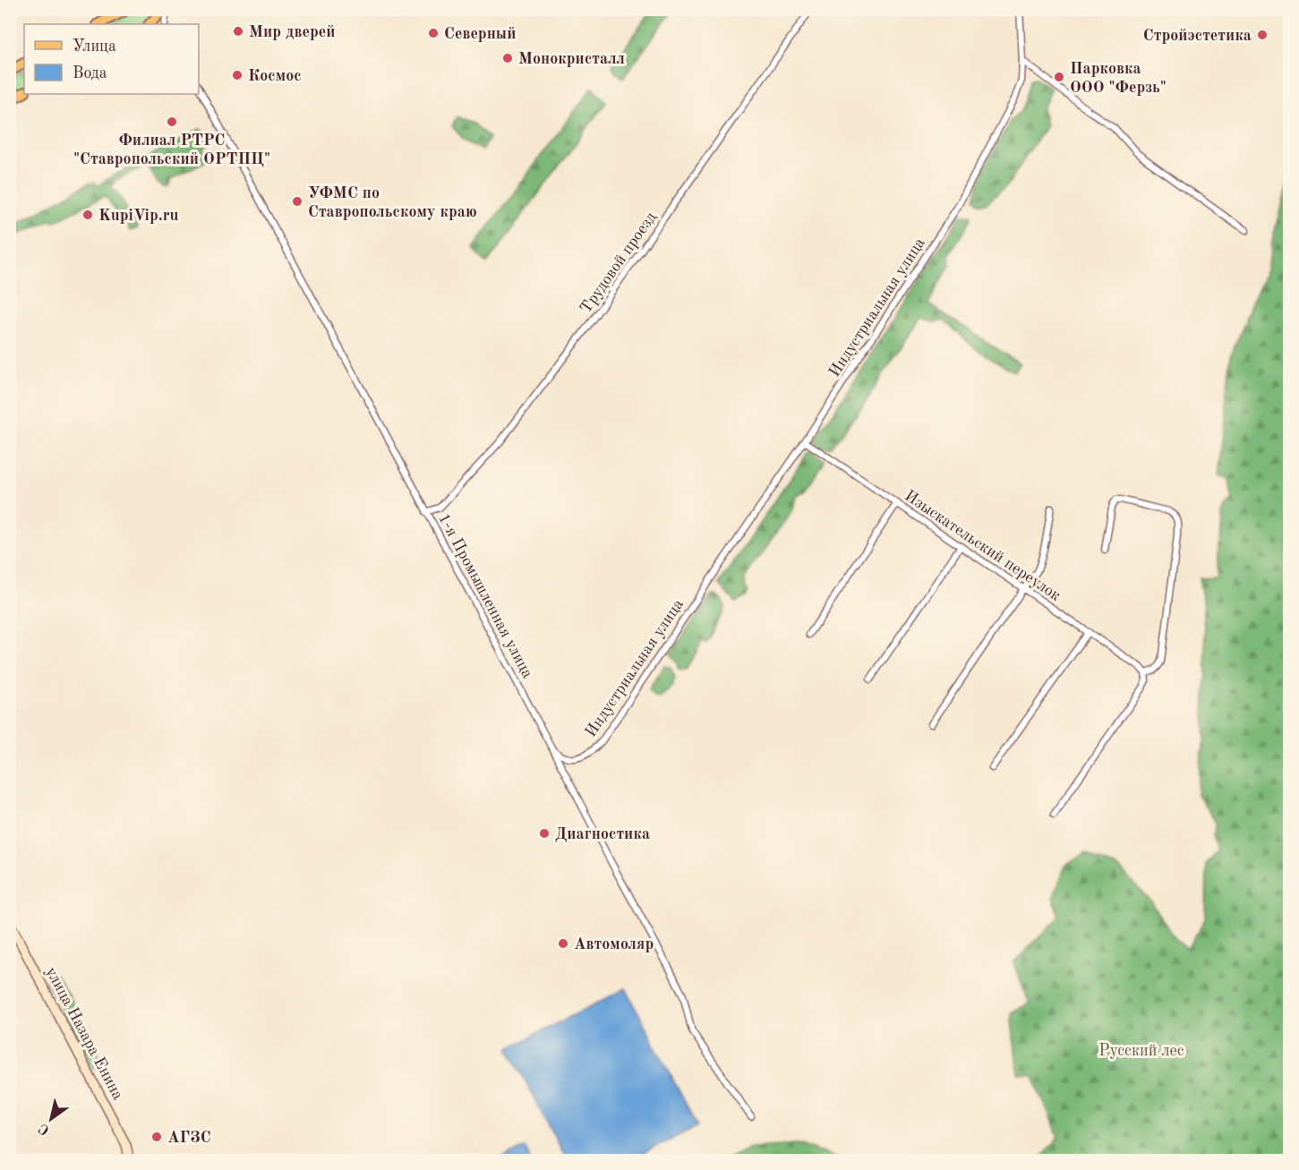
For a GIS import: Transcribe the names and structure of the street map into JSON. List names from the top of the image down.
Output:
{
  "streets": {
    "main road": ["улица Назара Енина"],
    "street": [
      "Трудовой проезд",
      "Индустриальная улица",
      "Изыскательский переулок",
      "1-я Промышленная улица"
    ]
  },
  "crossings": [
    ["Трудовой проезд", "1-я Промышленная улица"],
    ["Индустриальная улица", "Изыскательский переулок"],
    ["Индустриальная улица", "1-я Промышленная улица"]
  ],
  "parks": ["Русский лес"],
  "places": [
    "Мир дверей",
    "Северный",
    "Стройэстетика",
    "Монокристалл",
    "Космос",
    "Парковка ООО \"Ферзь\"",
    "Филиал РТРС \"Ставропольский ОРТПЦ\"",
    "УФМС по Ставропольскому краю",
    "KupiVip.ru",
    "Диагностика",
    "Автомоляр",
    "АГЗС"
  ],
  "legend": ["Улица", "Вода"],
  "north": "bottom left"
}
